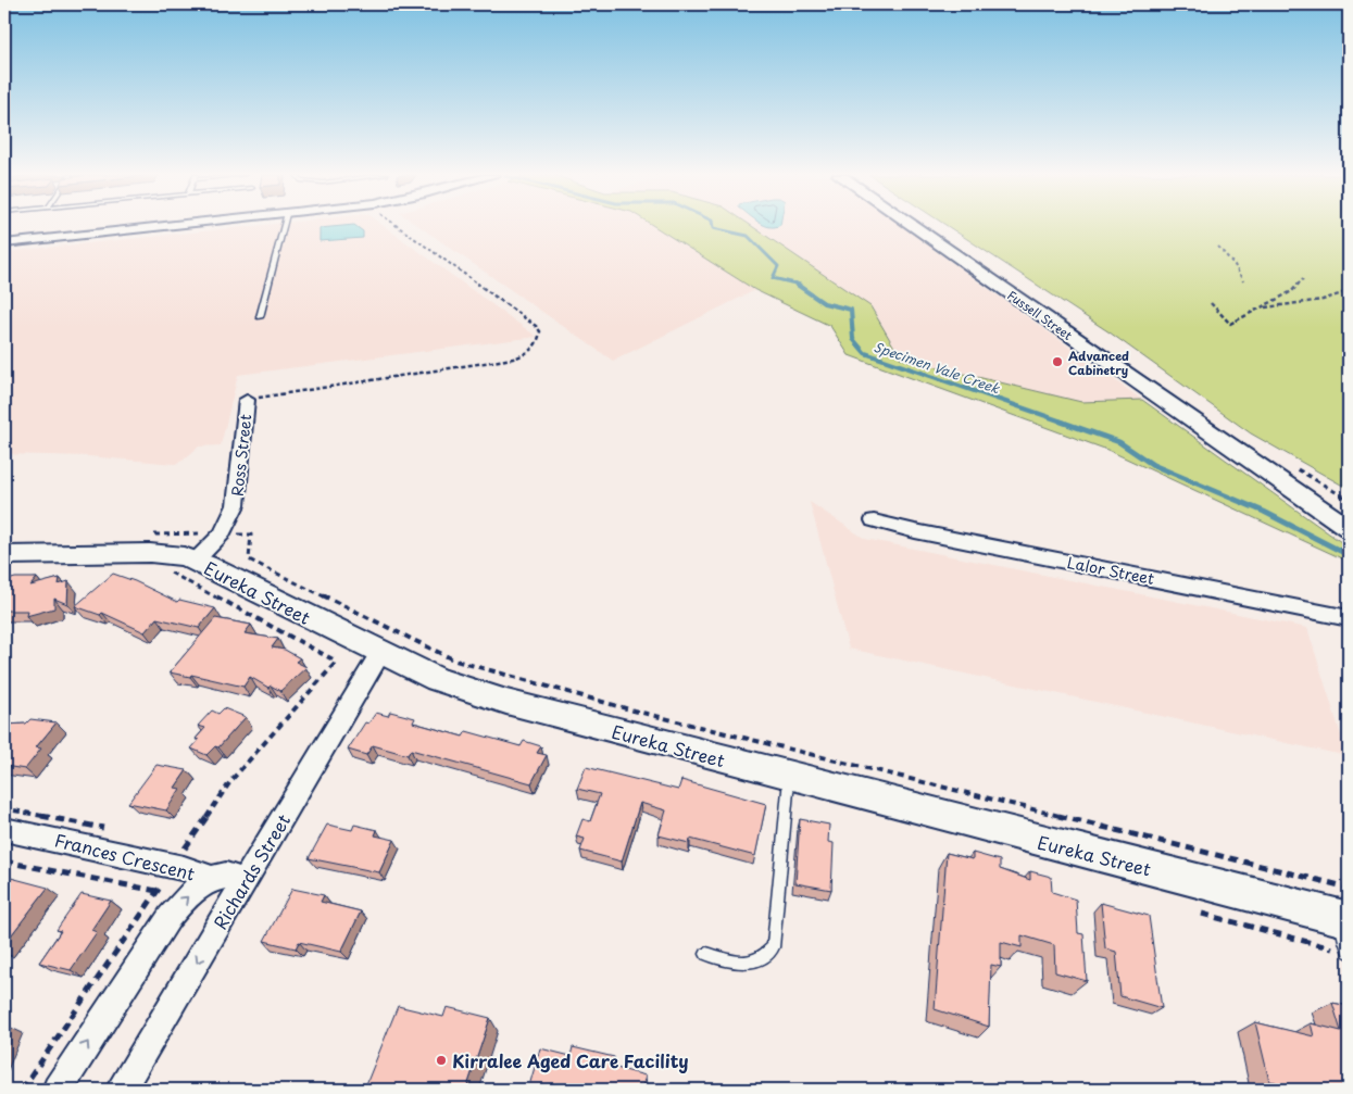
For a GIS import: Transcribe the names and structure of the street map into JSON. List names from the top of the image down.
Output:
{
  "streets": {
    "street": [
      "Fussell Street",
      "Ross Street",
      "Lalor Street",
      "Eureka Street",
      "Frances Crescent",
      "Richards Street"
    ]
  },
  "crossings": [
    ["Ross Street", "Eureka Street"],
    ["Eureka Street", "Richards Street"],
    ["Frances Crescent", "Richards Street"]
  ],
  "water": ["Specimen Vale Creek"],
  "places": ["Advanced Cabinetry", "Kirralee Aged Care Facility"]
}
